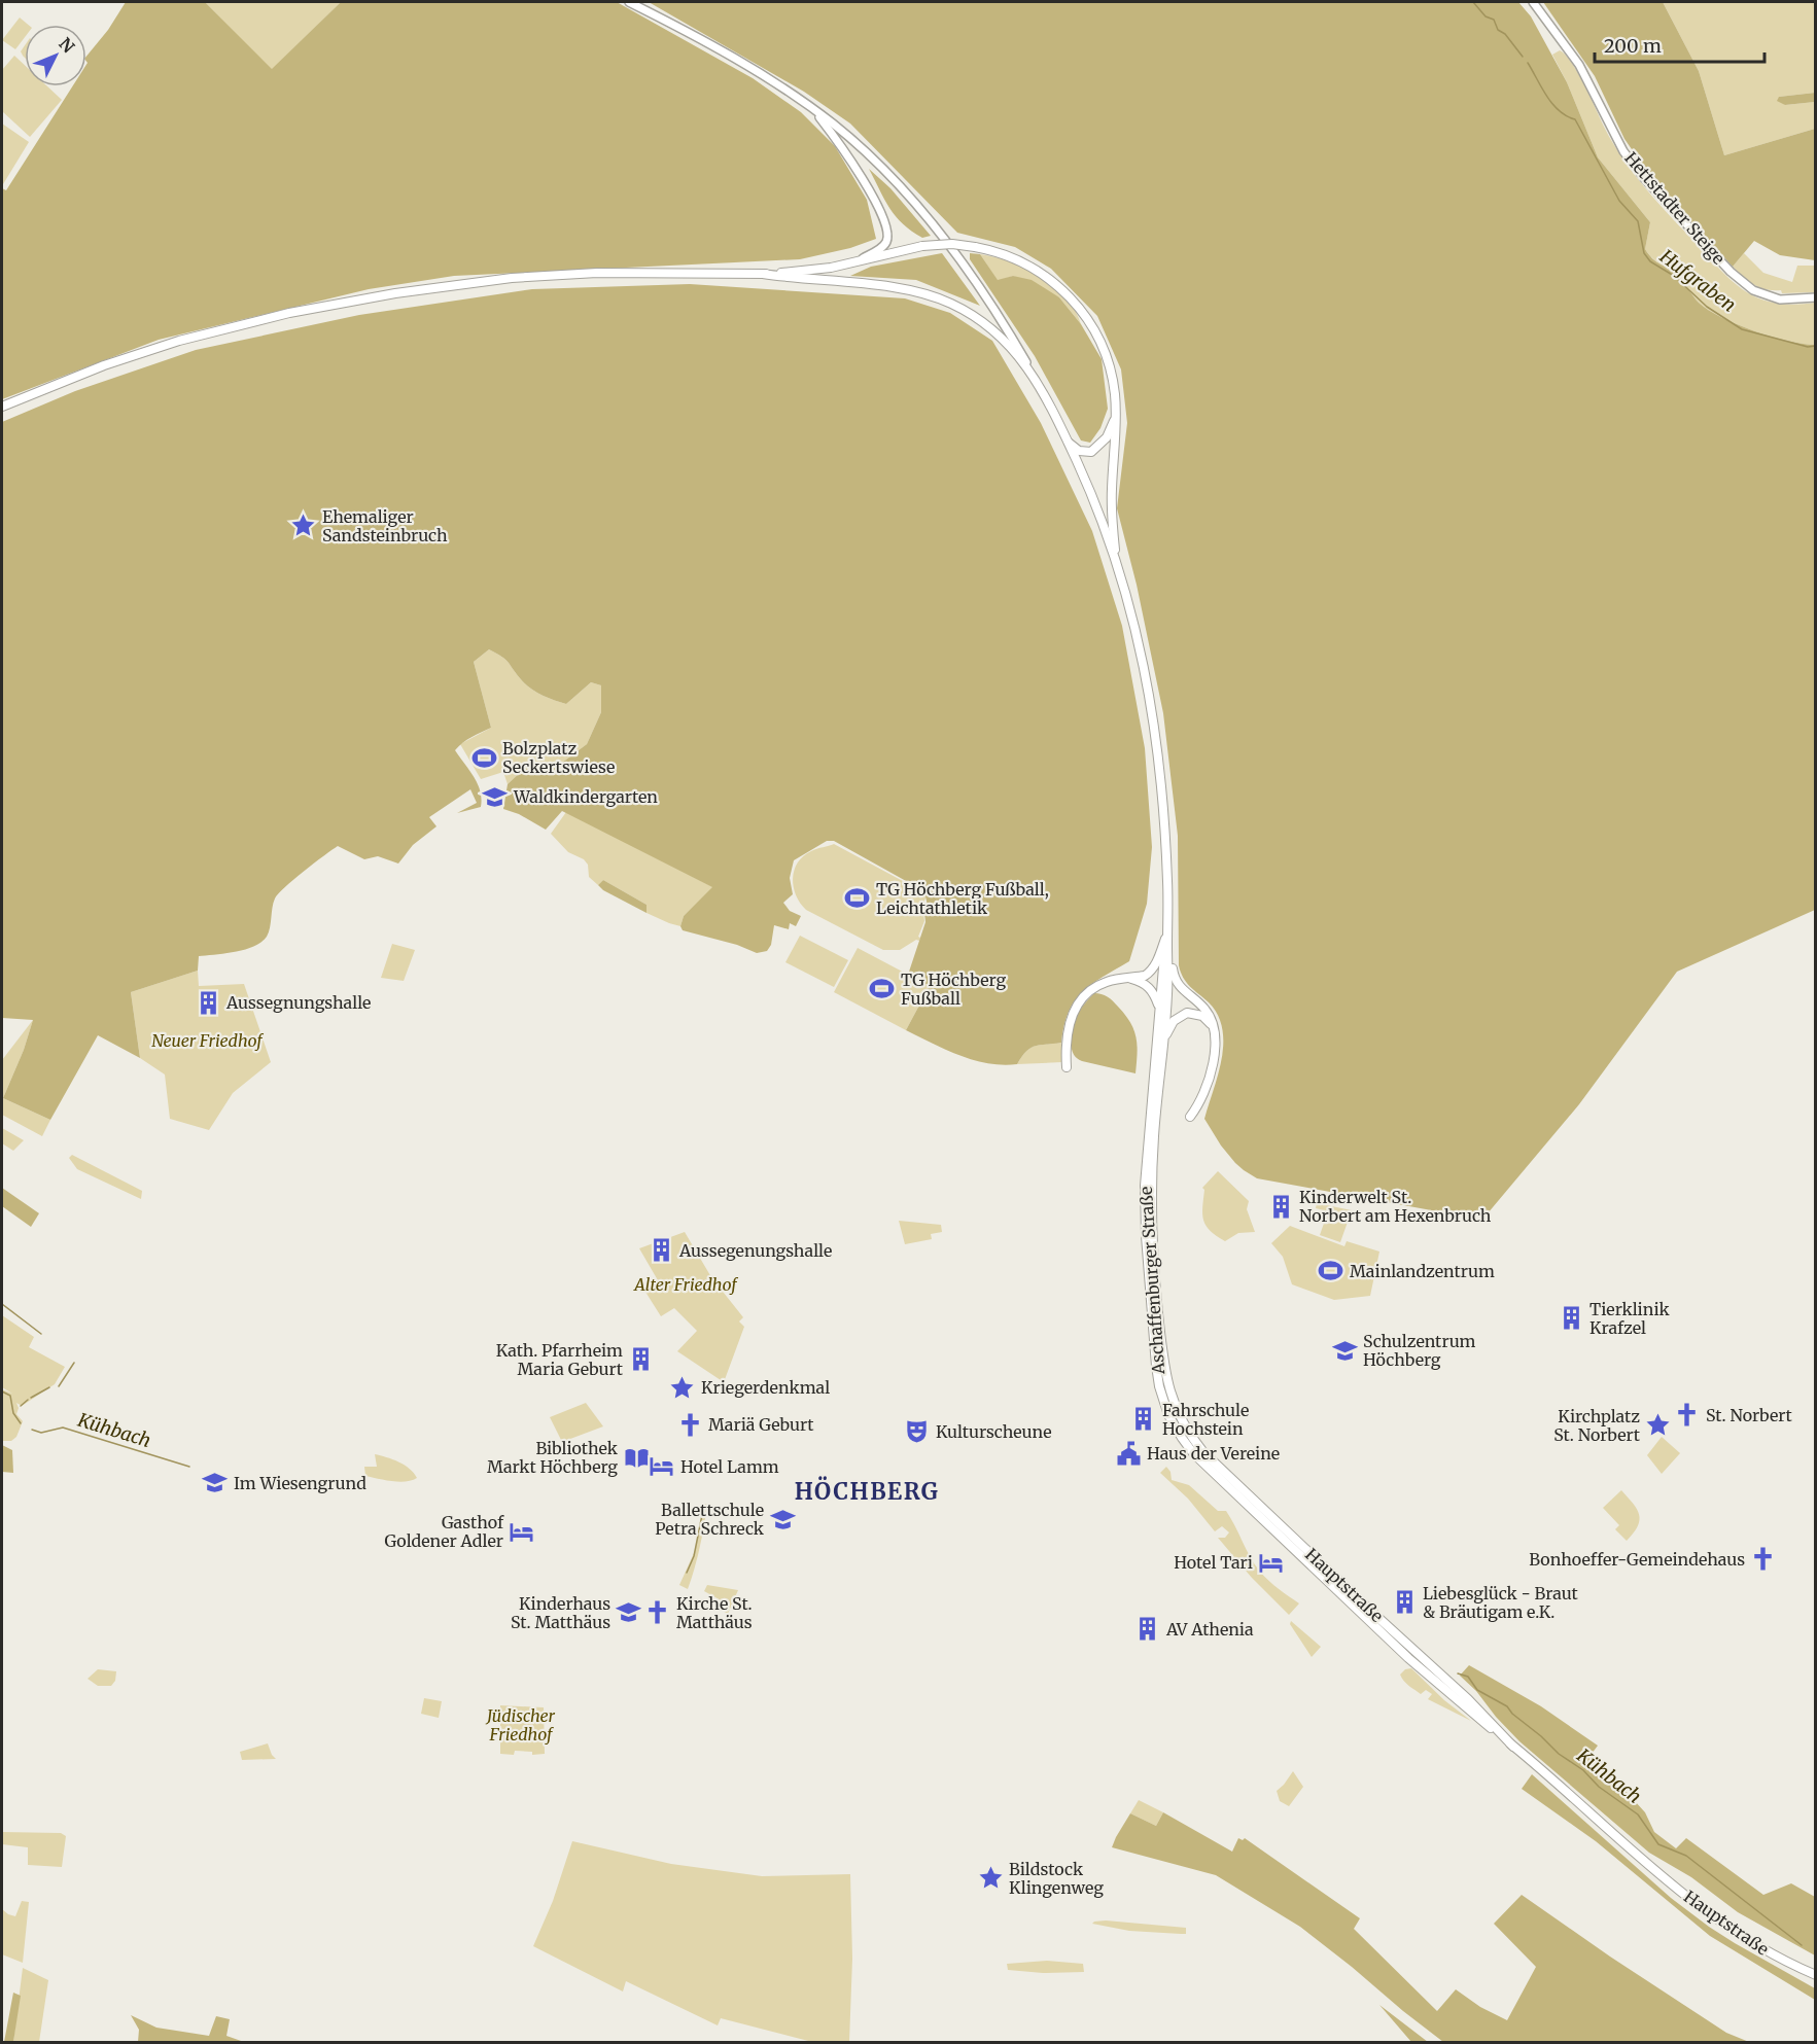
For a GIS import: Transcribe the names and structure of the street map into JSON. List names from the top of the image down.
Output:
{
  "streets": {
    "main road": ["Hettstadter Steige", "Aschaffenburger Straße", "Hauptstraße"]
  },
  "crossings": [
    ["Aschaffenburger Straße", "Hauptstraße"]
  ],
  "districts": ["HÖCHBERG"],
  "water": ["Hufgraben", "Kühbach"],
  "parks": ["Neuer Friedhof", "Alter Friedhof", "Jüdischer Friedhof"],
  "places": {
    "place": [
      "Ehemaliger Sandsteinbruch",
      "Kriegerdenkmal",
      "Kirchplatz St. Norbert",
      "Bildstock Klingenweg"
    ],
    "sports": [
      "Bolzplatz Seckertswiese",
      "TG Höchberg Fußball, Leichtathletik",
      "TG Höchberg Fußball",
      "Mainlandzentrum"
    ],
    "school or university": [
      "Waldkindergarten",
      "Schulzentrum Höchberg",
      "Im Wiesengrund",
      "Ballettschule Petra Schreck",
      "Kinderhaus St. Matthäus"
    ],
    "building": [
      "Aussegnungshalle",
      "Kinderwelt St. Norbert am Hexenbruch",
      "Aussegenungshalle",
      "Tierklinik Krafzel",
      "Kath. Pfarrheim Maria Geburt",
      "Fahrschule Hochstein",
      "Liebesglück - Braut & Bräutigam e.K.",
      "AV Athenia"
    ],
    "church": [
      "St. Norbert",
      "Mariä Geburt",
      "Bonhoeffer-Gemeindehaus",
      "Kirche St. Matthäus"
    ],
    "theatre": ["Kulturscheune"],
    "public building": ["Haus der Vereine"],
    "library": ["Bibliothek Markt Höchberg"],
    "hotel": ["Hotel Lamm", "Gasthof Goldener Adler", "Hotel Tari"]
  },
  "scale_bar": "200 m",
  "north": "top right"
}
